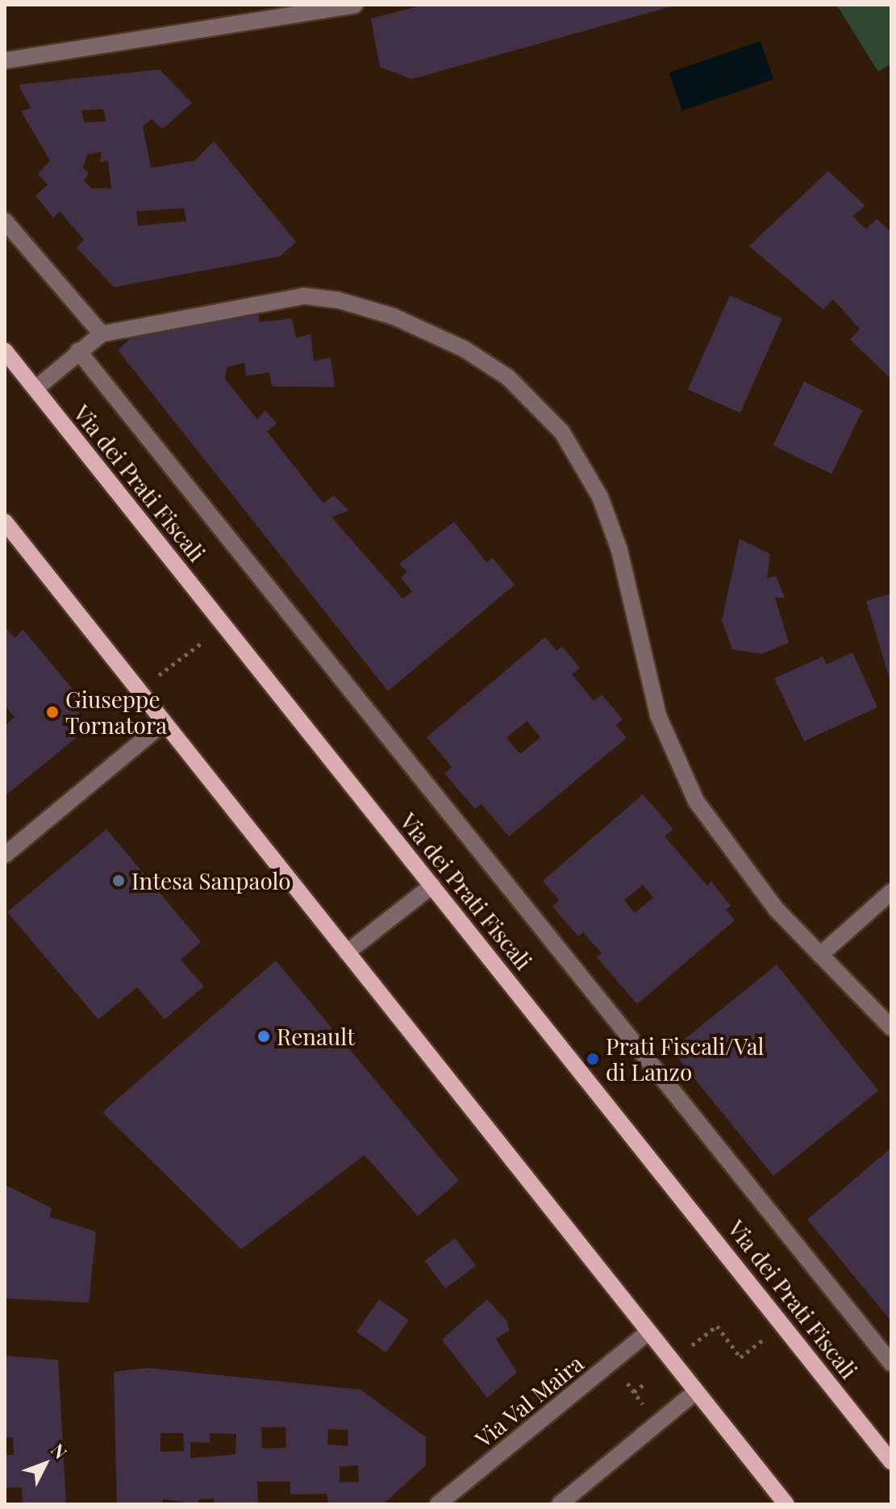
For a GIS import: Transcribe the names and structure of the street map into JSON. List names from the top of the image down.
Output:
{
  "streets": {
    "main road": ["Via dei Prati Fiscali"],
    "street": ["Via Val Maira"]
  },
  "places": [
    "Giuseppe Tornatora",
    "Intesa Sanpaolo",
    "Renault",
    "Prati Fiscali/Val di Lanzo"
  ],
  "north": "top right"
}
